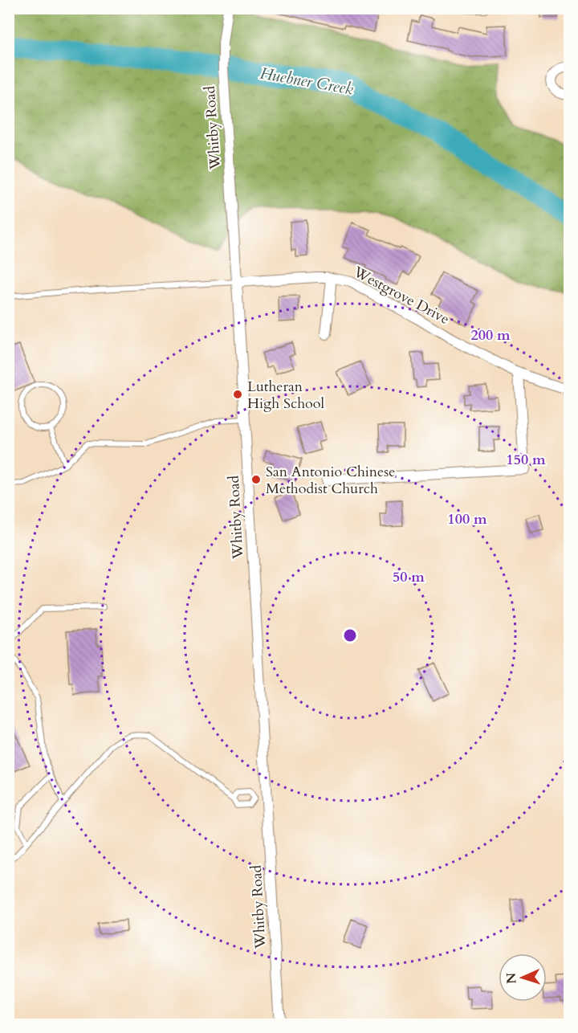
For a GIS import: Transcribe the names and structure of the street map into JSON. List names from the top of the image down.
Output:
{
  "streets": {
    "street": ["Whitby Road", "Westgrove Drive"]
  },
  "crossings": [
    ["Whitby Road", "Westgrove Drive"]
  ],
  "water": ["Huebner Creek"],
  "places": ["Lutheran High School", "San Antonio Chinese Methodist Church"],
  "north": "left",
  "rings": [
    "200 m",
    "150 m",
    "100 m",
    "50 m"
  ]
}
